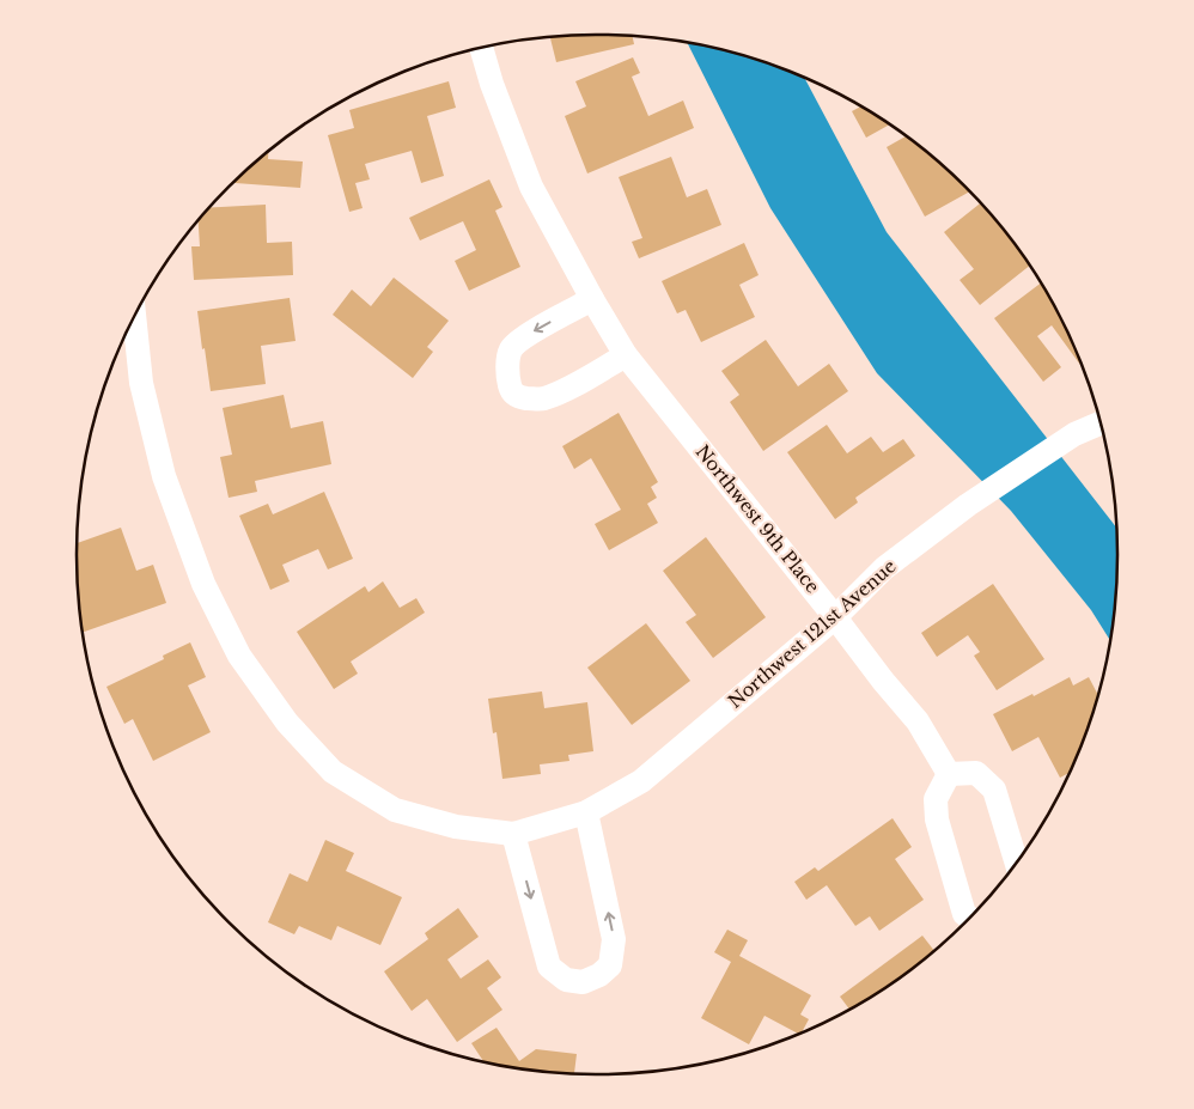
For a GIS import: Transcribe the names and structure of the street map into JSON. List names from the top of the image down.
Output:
{
  "streets": {
    "street": ["Northwest 9th Place", "Northwest 121st Avenue"]
  },
  "crossings": [
    ["Northwest 9th Place", "Northwest 121st Avenue"]
  ]
}
